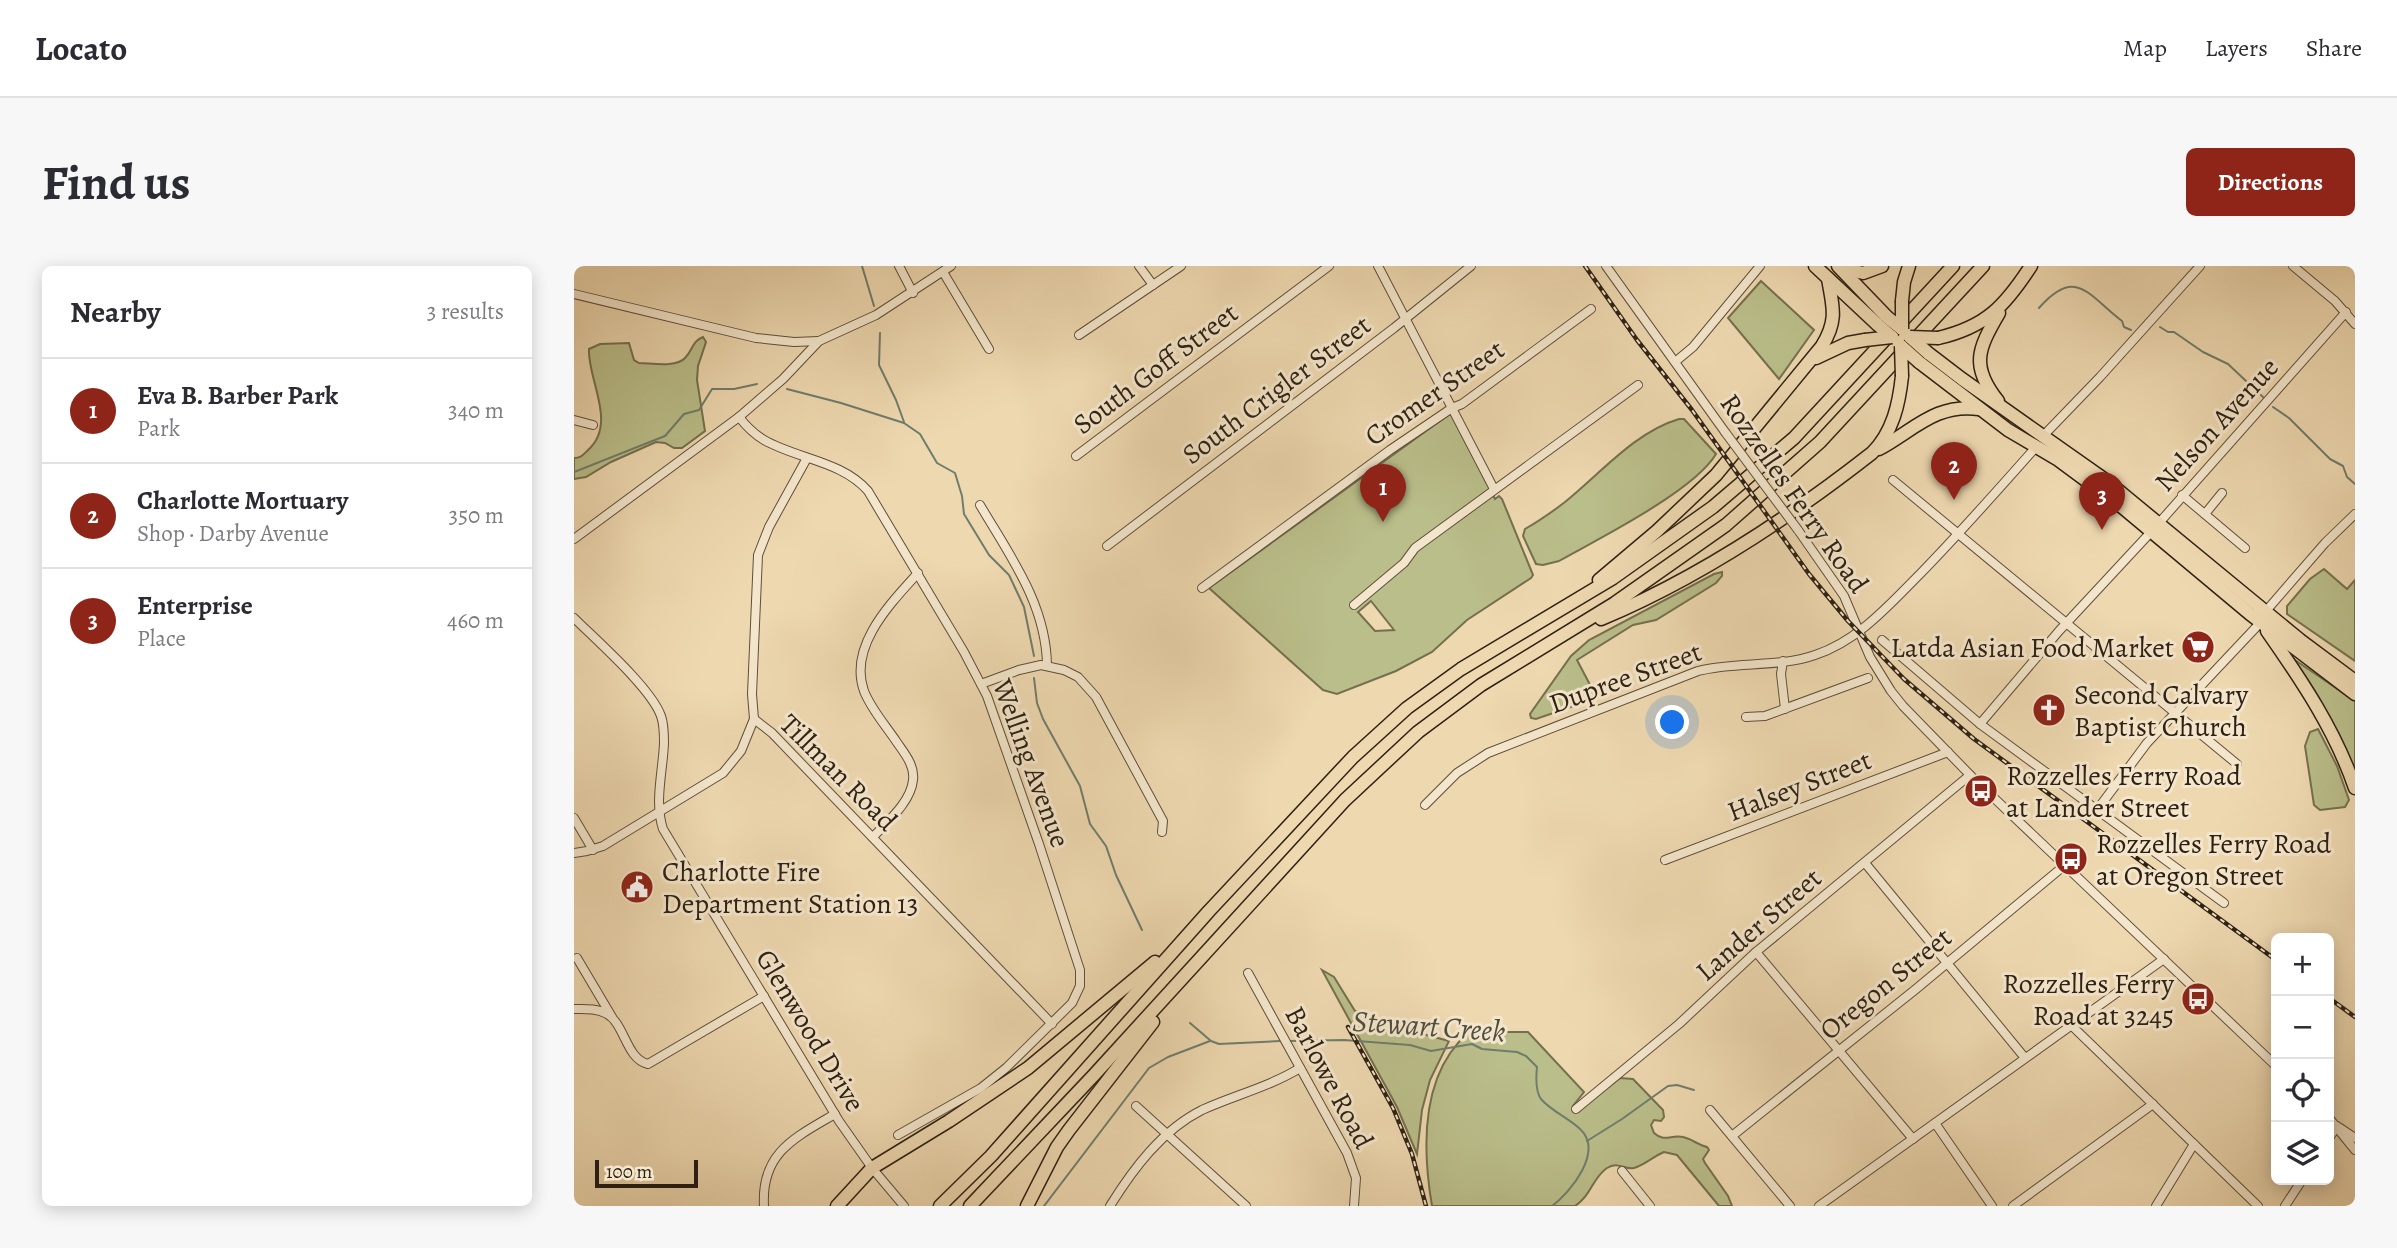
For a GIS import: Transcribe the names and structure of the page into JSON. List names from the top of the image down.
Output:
{
  "streets": {
    "street": [
      "South Goff Street",
      "South Crigler Street",
      "Cromer Street",
      "Nelson Avenue",
      "Rozzelles Ferry Road",
      "Dupree Street",
      "Welling Avenue",
      "Tillman Road",
      "Halsey Street",
      "Lander Street",
      "Oregon Street",
      "Glenwood Drive",
      "Barlowe Road"
    ]
  },
  "crossings": [
    ["Rozzelles Ferry Road", "Dupree Street"],
    ["Rozzelles Ferry Road", "Halsey Street"],
    ["Rozzelles Ferry Road", "Lander Street"],
    ["Rozzelles Ferry Road", "Oregon Street"],
    ["Welling Avenue", "Tillman Road"]
  ],
  "water": ["Stewart Creek"],
  "places": {
    "supermarket": ["Latda Asian Food Market"],
    "church": ["Second Calvary Baptist Church"],
    "bus stop": ["Rozzelles Ferry Road at Lander Street", "Rozzelles Ferry Road at Oregon Street", "Rozzelles Ferry Road at 3245"],
    "public building": ["Charlotte Fire Department Station 13"]
  },
  "scale_bar": "100 m",
  "page": {
    "header": "Locato",
    "nav": ["Map", "Layers", "Share"],
    "buttons": "Directions",
    "title": "Find us",
    "heading": ["Nearby", "3 results"],
    "list": [
      {
        "mark": "1",
        "name": "Eva B. Barber Park",
        "note": "Park",
        "value": "340 m"
      },
      {
        "mark": "2",
        "name": "Charlotte Mortuary",
        "note": "Shop · Darby Avenue",
        "value": "350 m"
      },
      {
        "mark": "3",
        "name": "Enterprise",
        "note": "Place",
        "value": "460 m"
      }
    ],
    "pins": ["2", "1", "3"],
    "map_buttons": ["+", "−"],
    "scale": "100 m"
  }
}
